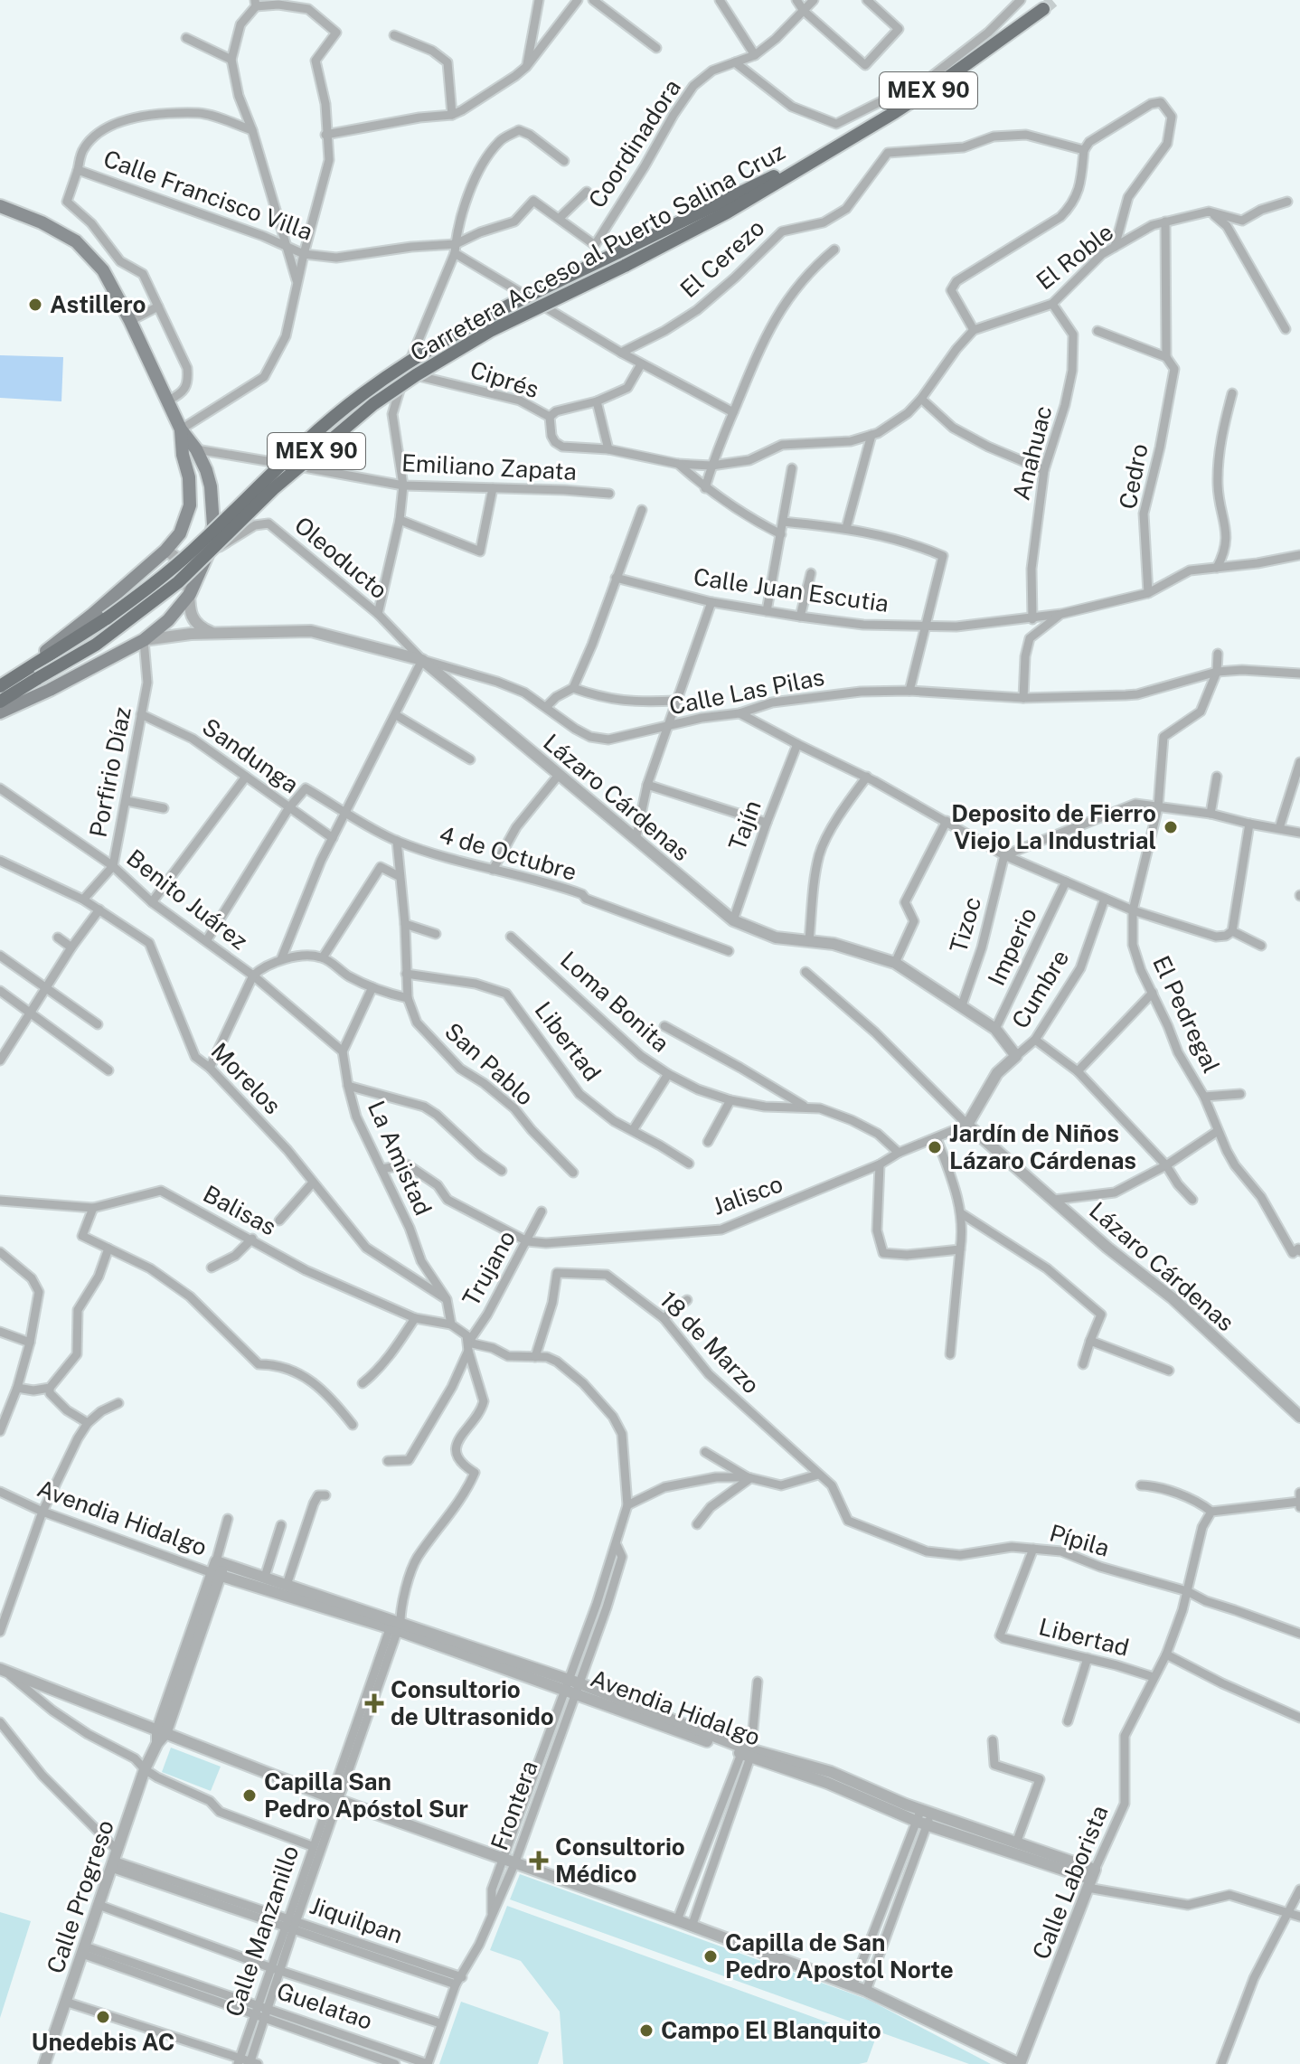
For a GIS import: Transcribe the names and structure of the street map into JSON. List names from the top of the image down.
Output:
{
  "streets": {
    "main road": ["MEX 90", "Carretera Acceso al Puerto Salina Cruz"],
    "street": [
      "Coordinadora",
      "Calle Francisco Villa",
      "El Roble",
      "El Cerezo",
      "Ciprés",
      "Anahuac",
      "Emiliano Zapata",
      "Cedro",
      "Oleoducto",
      "Calle Juan Escutia",
      "Calle Las Pilas",
      "Sandunga",
      "Porfirio Díaz",
      "Lázaro Cárdenas",
      "Tajín",
      "4 de Octubre",
      "Benito Juárez",
      "Tizoc",
      "Imperio",
      "Cumbre",
      "Loma Bonita",
      "El Pedregal",
      "Libertad",
      "San Pablo",
      "Morelos",
      "La Amistad",
      "Jalisco",
      "Balisas",
      "Trujano",
      "18 de Marzo",
      "Avendia Hidalgo",
      "Pípila",
      "Frontera",
      "Calle Laborista",
      "Calle Progreso",
      "Jiquilpan",
      "Calle Manzanillo",
      "Guelatao"
    ]
  },
  "crossings": [
    ["Coordinadora", "Calle Francisco Villa"],
    ["El Roble", "Anahuac"],
    ["Anahuac", "Calle Juan Escutia"],
    ["Cedro", "Calle Juan Escutia"],
    ["Oleoducto", "Calle Las Pilas"],
    ["Oleoducto", "Lázaro Cárdenas"],
    ["Calle Las Pilas", "Porfirio Díaz"],
    ["Calle Las Pilas", "Lázaro Cárdenas"],
    ["Calle Las Pilas", "El Pedregal"],
    ["Sandunga", "Porfirio Díaz"],
    ["Sandunga", "4 de Octubre"],
    ["Porfirio Díaz", "Benito Juárez"],
    ["Porfirio Díaz", "Morelos"],
    ["Lázaro Cárdenas", "Tajín"],
    ["Lázaro Cárdenas", "Tizoc"],
    ["Lázaro Cárdenas", "Imperio"],
    ["Lázaro Cárdenas", "Cumbre"],
    ["Lázaro Cárdenas", "Jalisco"],
    ["4 de Octubre", "San Pablo"],
    ["Benito Juárez", "La Amistad"],
    ["Cumbre", "Jalisco"],
    ["Libertad", "San Pablo"],
    ["Libertad", "Pípila"],
    ["Libertad", "Calle Laborista"],
    ["Morelos", "La Amistad"],
    ["Jalisco", "Trujano"],
    ["Trujano", "Frontera"],
    ["Trujano", "Calle Manzanillo"],
    ["18 de Marzo", "Pípila"],
    ["18 de Marzo", "Frontera"],
    ["Avendia Hidalgo", "Frontera"],
    ["Avendia Hidalgo", "Calle Laborista"],
    ["Avendia Hidalgo", "Calle Progreso"],
    ["Avendia Hidalgo", "Calle Manzanillo"],
    ["Pípila", "Calle Laborista"],
    ["Frontera", "Jiquilpan"],
    ["Frontera", "Calle Manzanillo"],
    ["Frontera", "Guelatao"],
    ["Calle Progreso", "Jiquilpan"],
    ["Calle Progreso", "Guelatao"],
    ["Jiquilpan", "Calle Manzanillo"],
    ["Calle Manzanillo", "Guelatao"]
  ],
  "places": {
    "other": [
      "Astillero",
      "Deposito de Fierro Viejo La Industrial",
      "Jardín de Niños Lázaro Cárdenas",
      "Capilla San Pedro Apóstol Sur",
      "Capilla de San Pedro Apostol Norte",
      "Unedebis AC",
      "Campo El Blanquito"
    ],
    "health": ["Consultorio de Ultrasonido", "Consultorio Médico"]
  }
}
